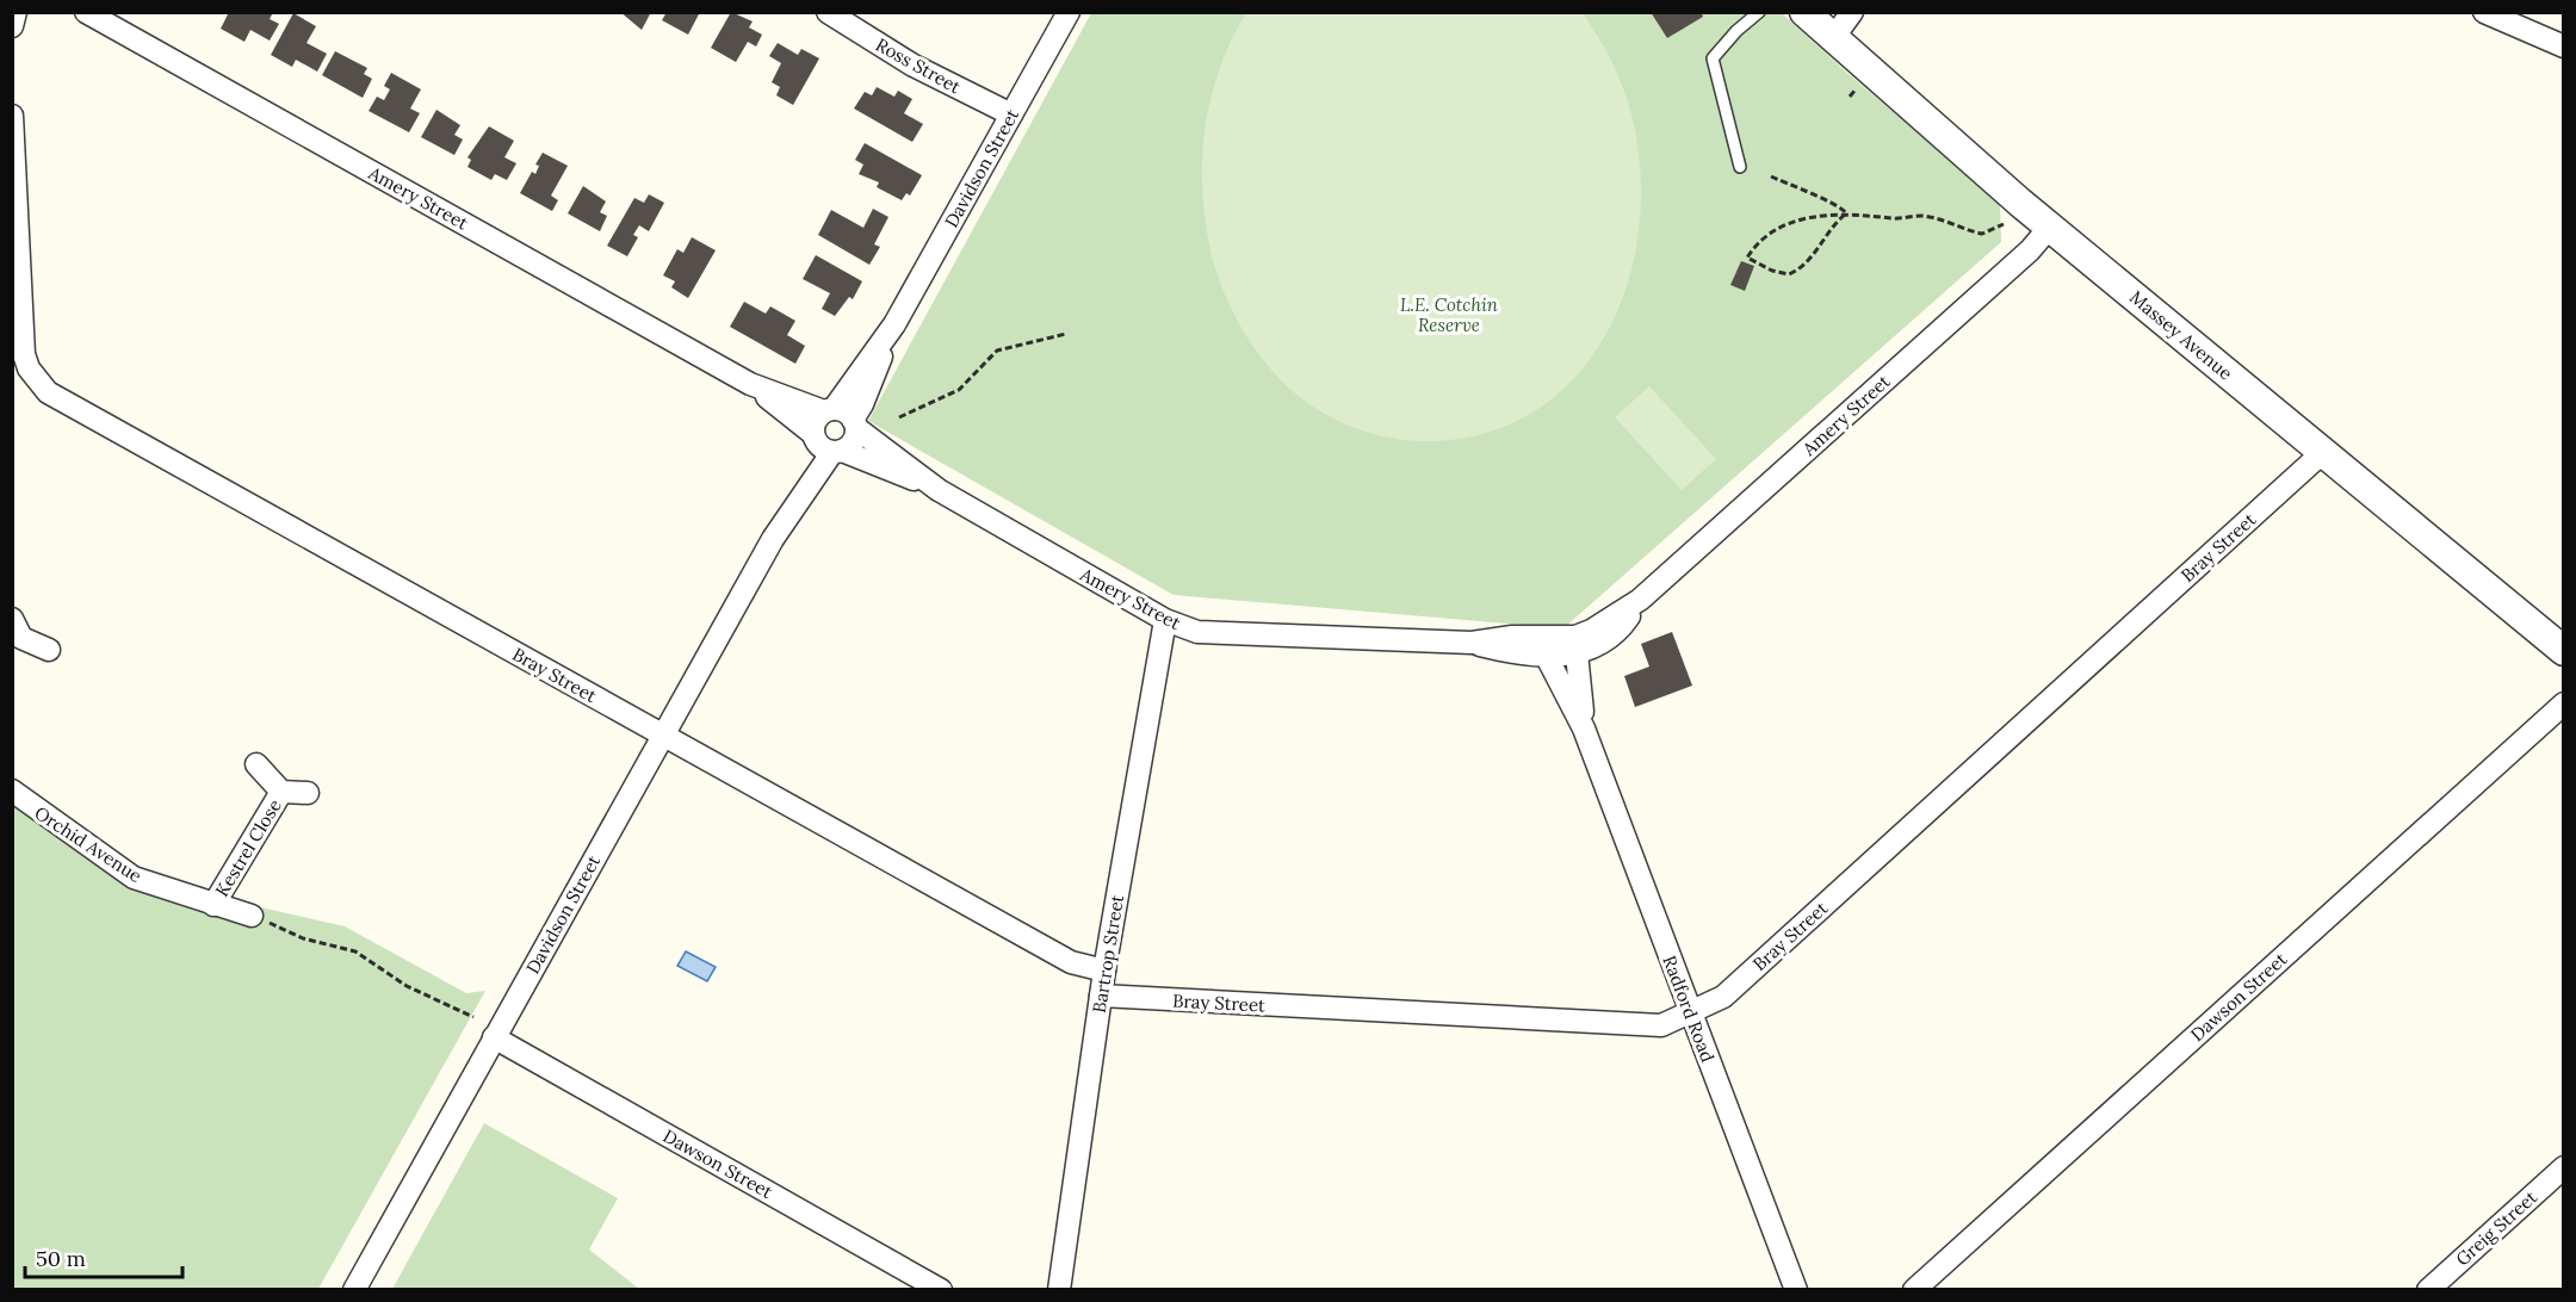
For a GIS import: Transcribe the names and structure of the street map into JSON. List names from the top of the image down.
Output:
{
  "streets": {
    "street": [
      "Ross Street",
      "Davidson Street",
      "Amery Street",
      "Massey Avenue",
      "Bray Street",
      "Orchid Avenue",
      "Kestrel Close",
      "Bartrop Street",
      "Dawson Street",
      "Radford Road",
      "Greig Street"
    ]
  },
  "crossings": [
    ["Ross Street", "Davidson Street"],
    ["Davidson Street", "Amery Street"],
    ["Davidson Street", "Bray Street"],
    ["Davidson Street", "Dawson Street"],
    ["Amery Street", "Massey Avenue"],
    ["Amery Street", "Bartrop Street"],
    ["Amery Street", "Radford Road"],
    ["Massey Avenue", "Bray Street"],
    ["Bray Street", "Bartrop Street"],
    ["Bray Street", "Radford Road"],
    ["Orchid Avenue", "Kestrel Close"]
  ],
  "parks": ["L.E. Cotchin Reserve"],
  "scale_bar": "50 m"
}
